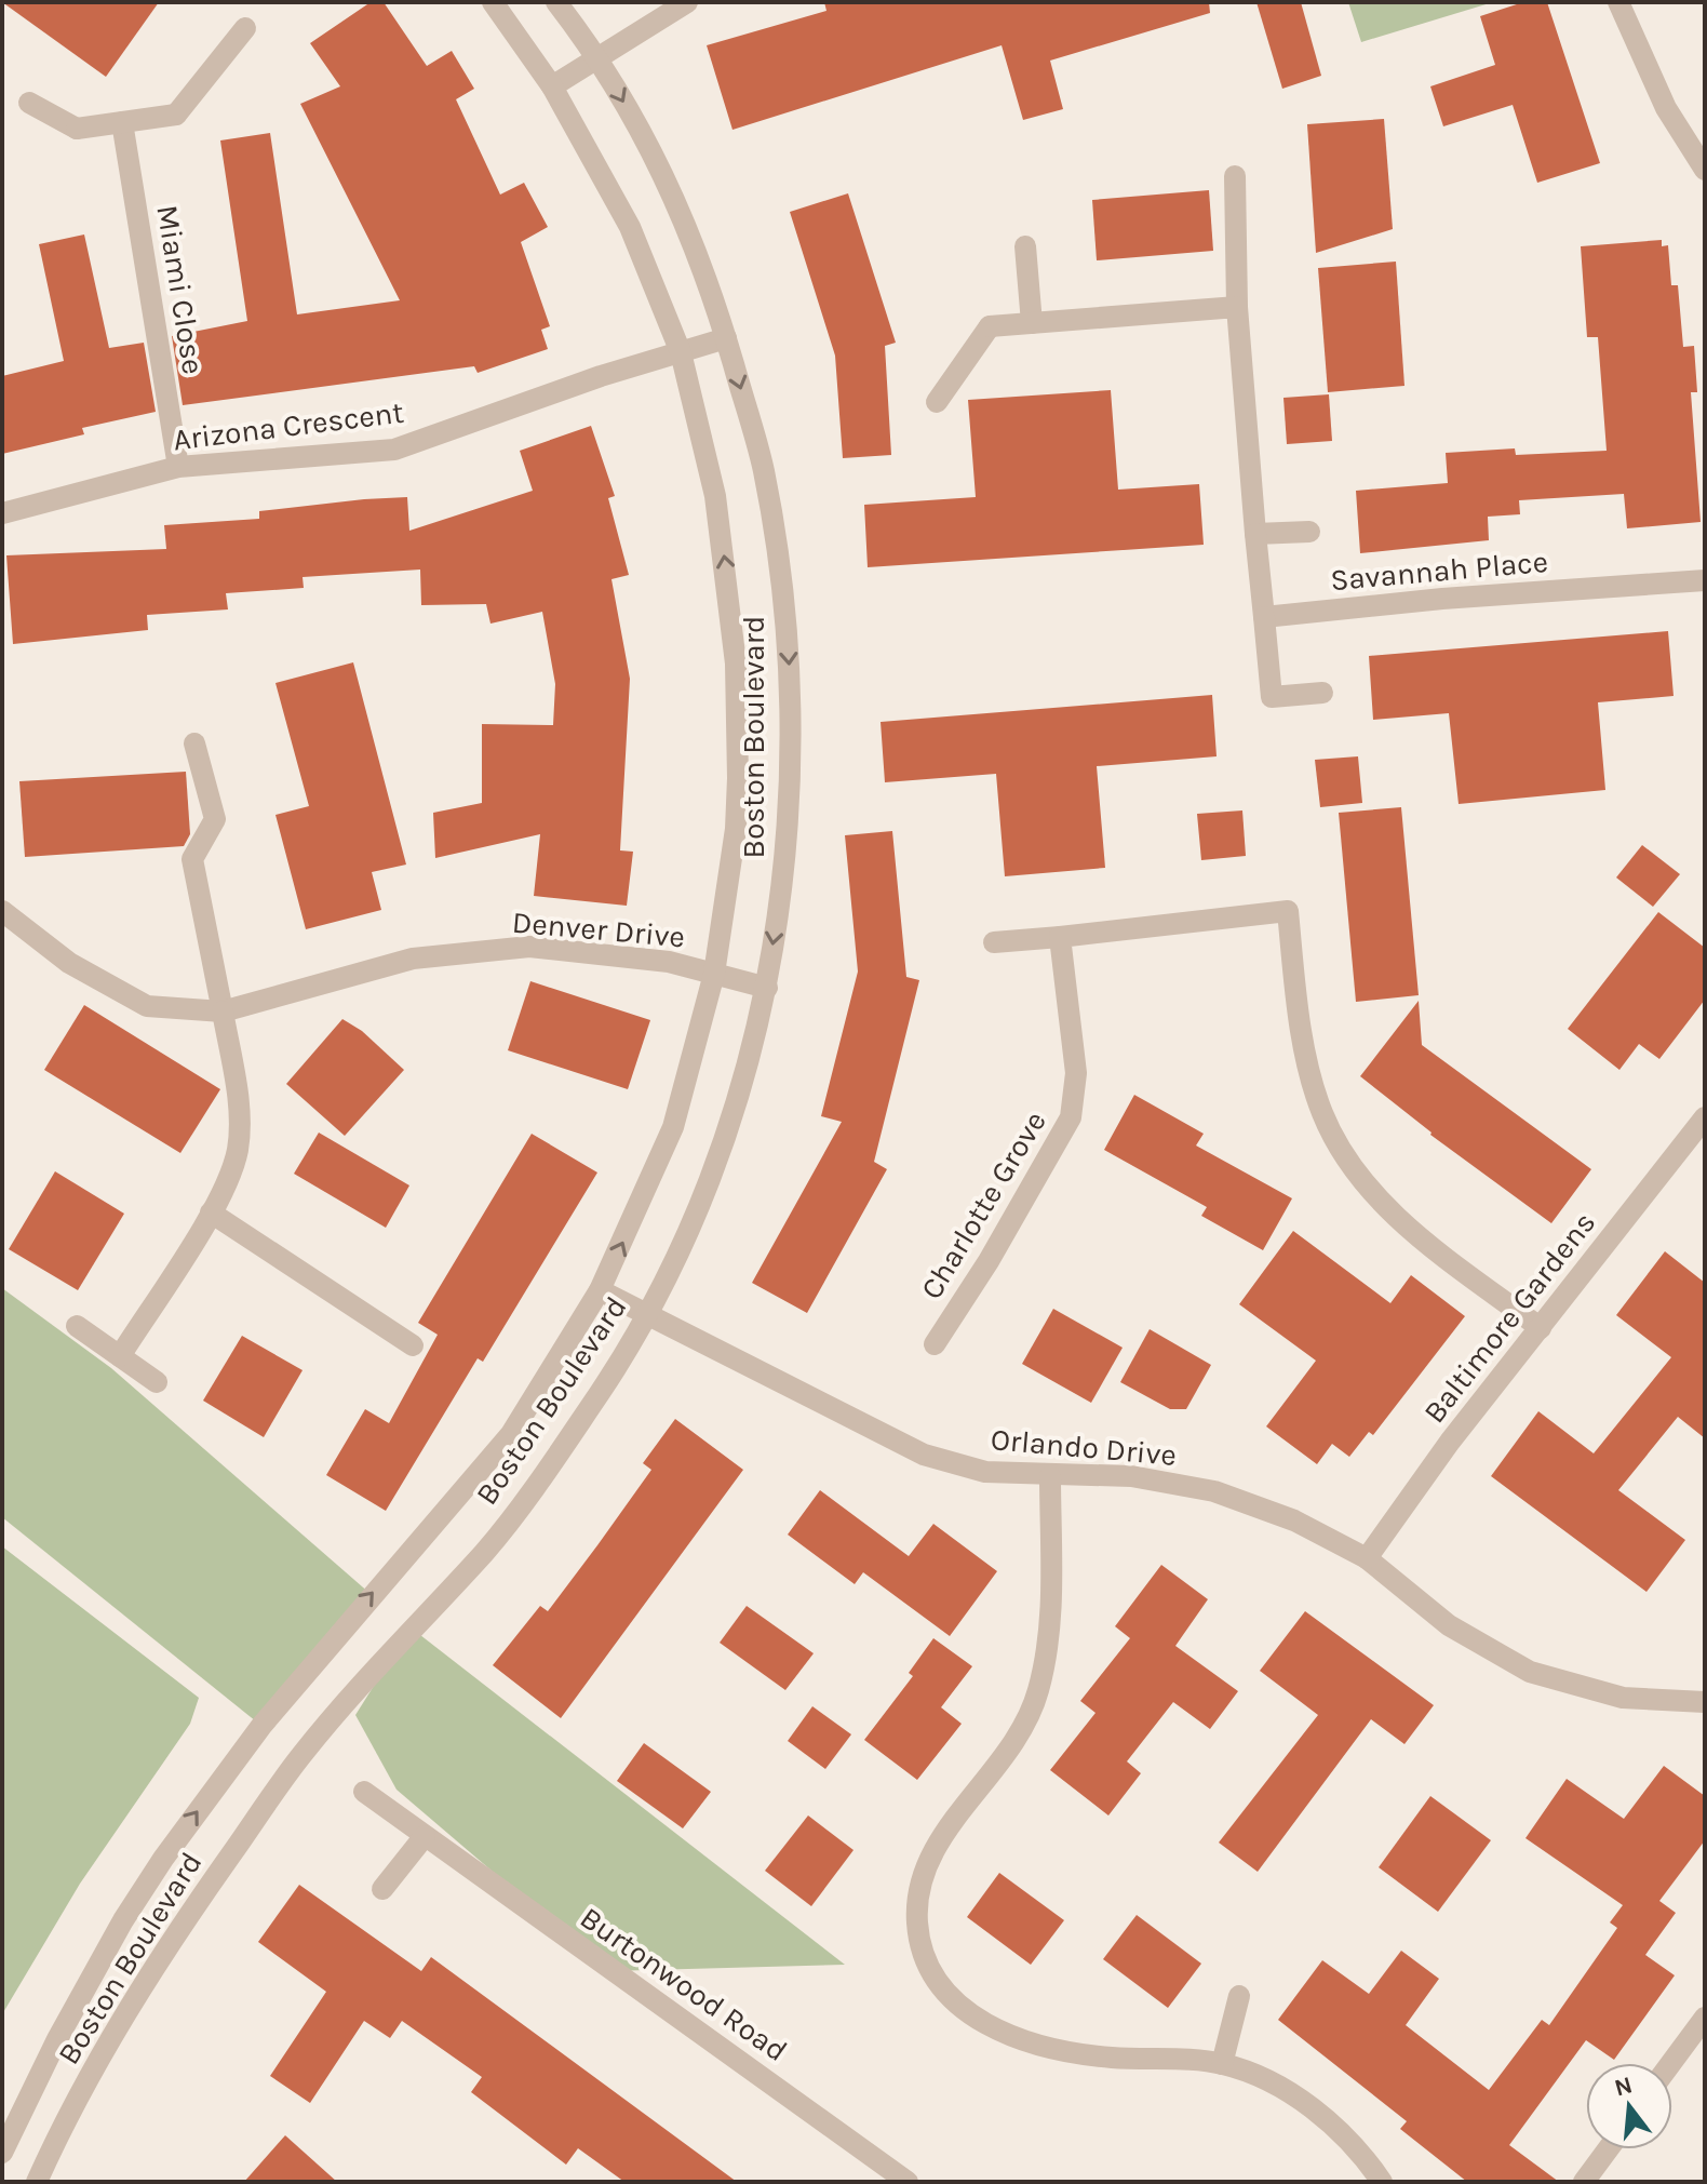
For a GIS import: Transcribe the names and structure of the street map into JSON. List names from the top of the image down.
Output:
{
  "streets": {
    "street": [
      "Miami Close",
      "Arizona Crescent",
      "Savannah Place",
      "Boston Boulevard",
      "Denver Drive",
      "Charlotte Grove",
      "Baltimore Gardens",
      "Orlando Drive",
      "Burtonwood Road"
    ]
  },
  "crossings": [
    ["Miami Close", "Arizona Crescent"],
    ["Arizona Crescent", "Boston Boulevard"],
    ["Boston Boulevard", "Denver Drive"],
    ["Boston Boulevard", "Orlando Drive"],
    ["Baltimore Gardens", "Orlando Drive"]
  ],
  "north": "top"
}
